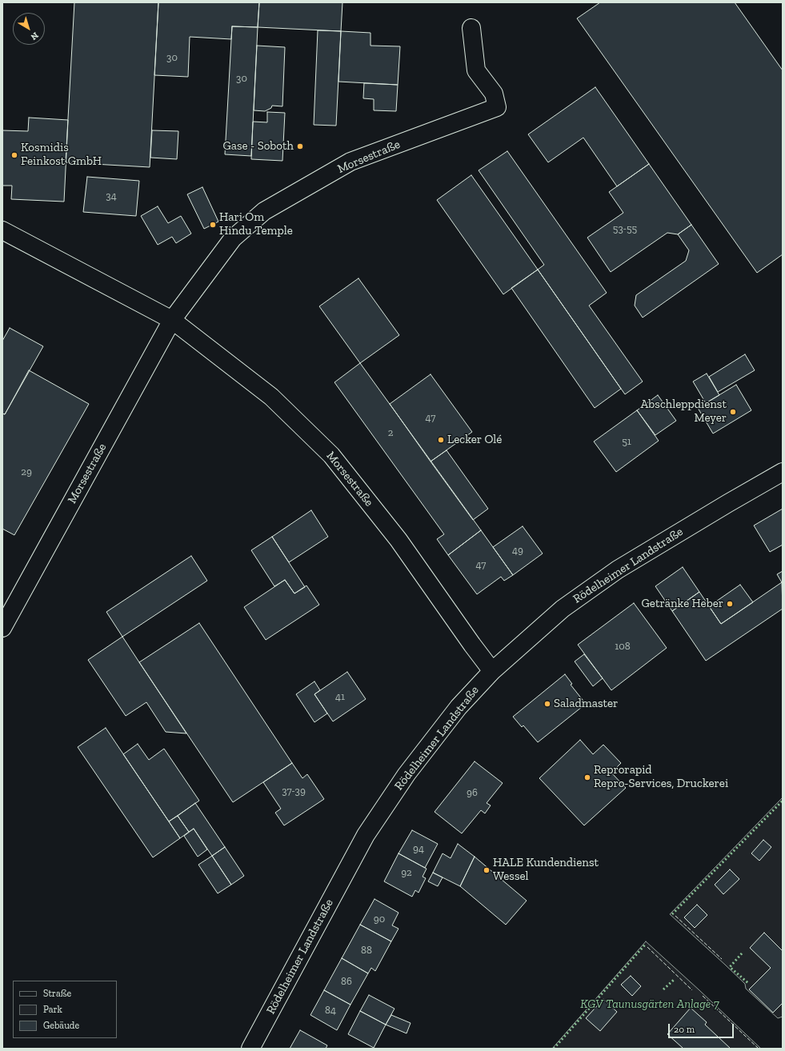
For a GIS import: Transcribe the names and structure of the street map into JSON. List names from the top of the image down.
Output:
{
  "streets": {
    "street": ["Morsestraße", "Rödelheimer Landstraße"]
  },
  "crossings": [
    ["Morsestraße", "Rödelheimer Landstraße"]
  ],
  "parks": ["KGV Taunusgärten Anlage 7"],
  "places": [
    "Gase - Soboth",
    "Kosmidis Feinkost GmbH",
    "Hari Om Hindu Temple",
    "Abschleppdienst Meyer",
    "Lecker Olé",
    "Getränke Heber",
    "Saladmaster",
    "Reprorapid Repro-Services, Druckerei",
    "HALE Kundendienst Wessel"
  ],
  "house_numbers": [
    "30",
    "30",
    "34",
    "53-55",
    "47",
    "2",
    "51",
    "29",
    "49",
    "47",
    "108",
    "41",
    "37-39",
    "96",
    "94",
    "92",
    "90",
    "88",
    "86",
    "84"
  ],
  "legend": ["Straße", "Park", "Gebäude"],
  "scale_bar": "20 m",
  "north": "bottom right"
}
